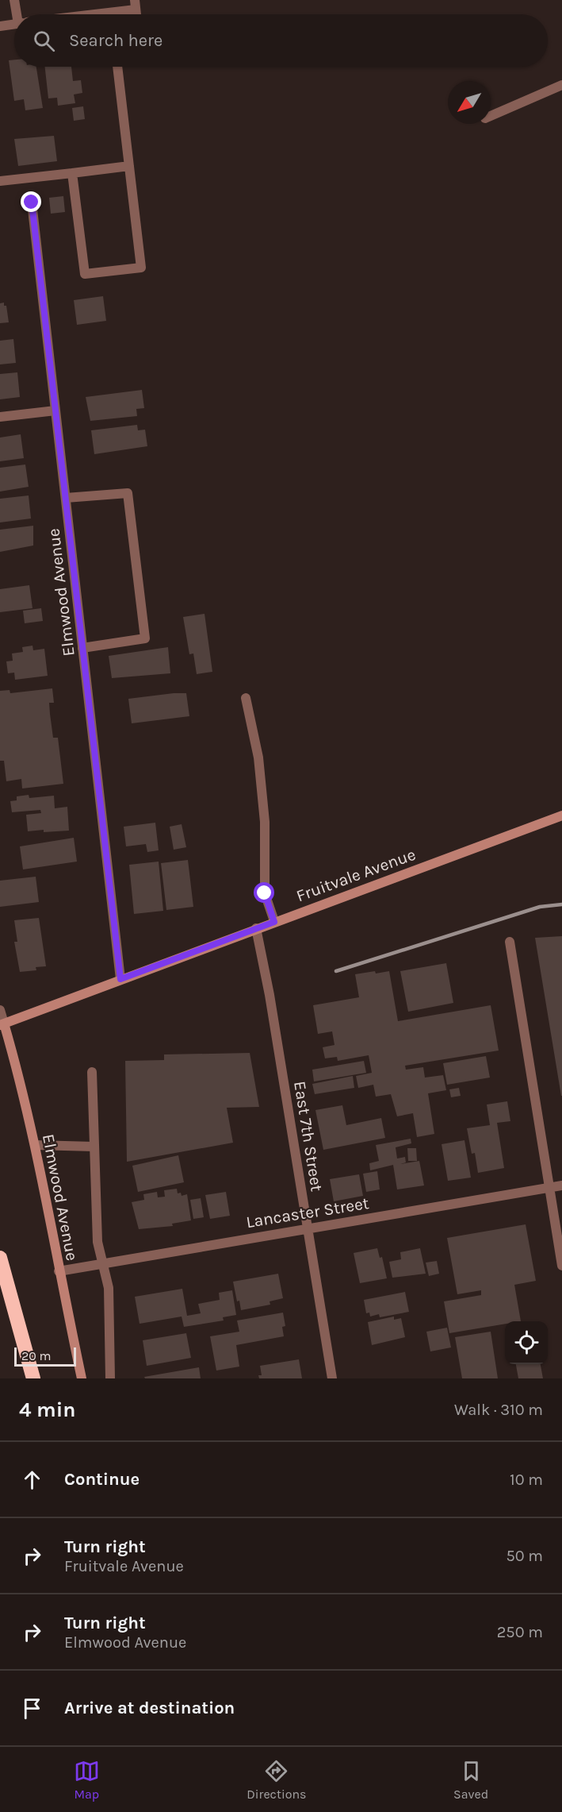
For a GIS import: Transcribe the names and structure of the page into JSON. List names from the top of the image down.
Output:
{
  "streets": {
    "main road": ["Elmwood Avenue", "Fruitvale Avenue"],
    "street": ["East 7th Street", "Lancaster Street"]
  },
  "crossings": [
    ["Elmwood Avenue", "Fruitvale Avenue"],
    ["Elmwood Avenue", "Lancaster Street"],
    ["Fruitvale Avenue", "East 7th Street"],
    ["East 7th Street", "Lancaster Street"]
  ],
  "scale_bar": "20 m",
  "north": "bottom left",
  "page": {
    "search": "Search here",
    "scale": "20 m",
    "heading": ["4 min", "Walk · 310 m"],
    "list": [
      ["Continue", "10 m"],
      ["Turn right", "Fruitvale Avenue", "50 m"],
      ["Turn right", "Elmwood Avenue", "250 m"],
      "Arrive at destination"
    ],
    "nav": ["Map", "Directions", "Saved"]
  }
}
